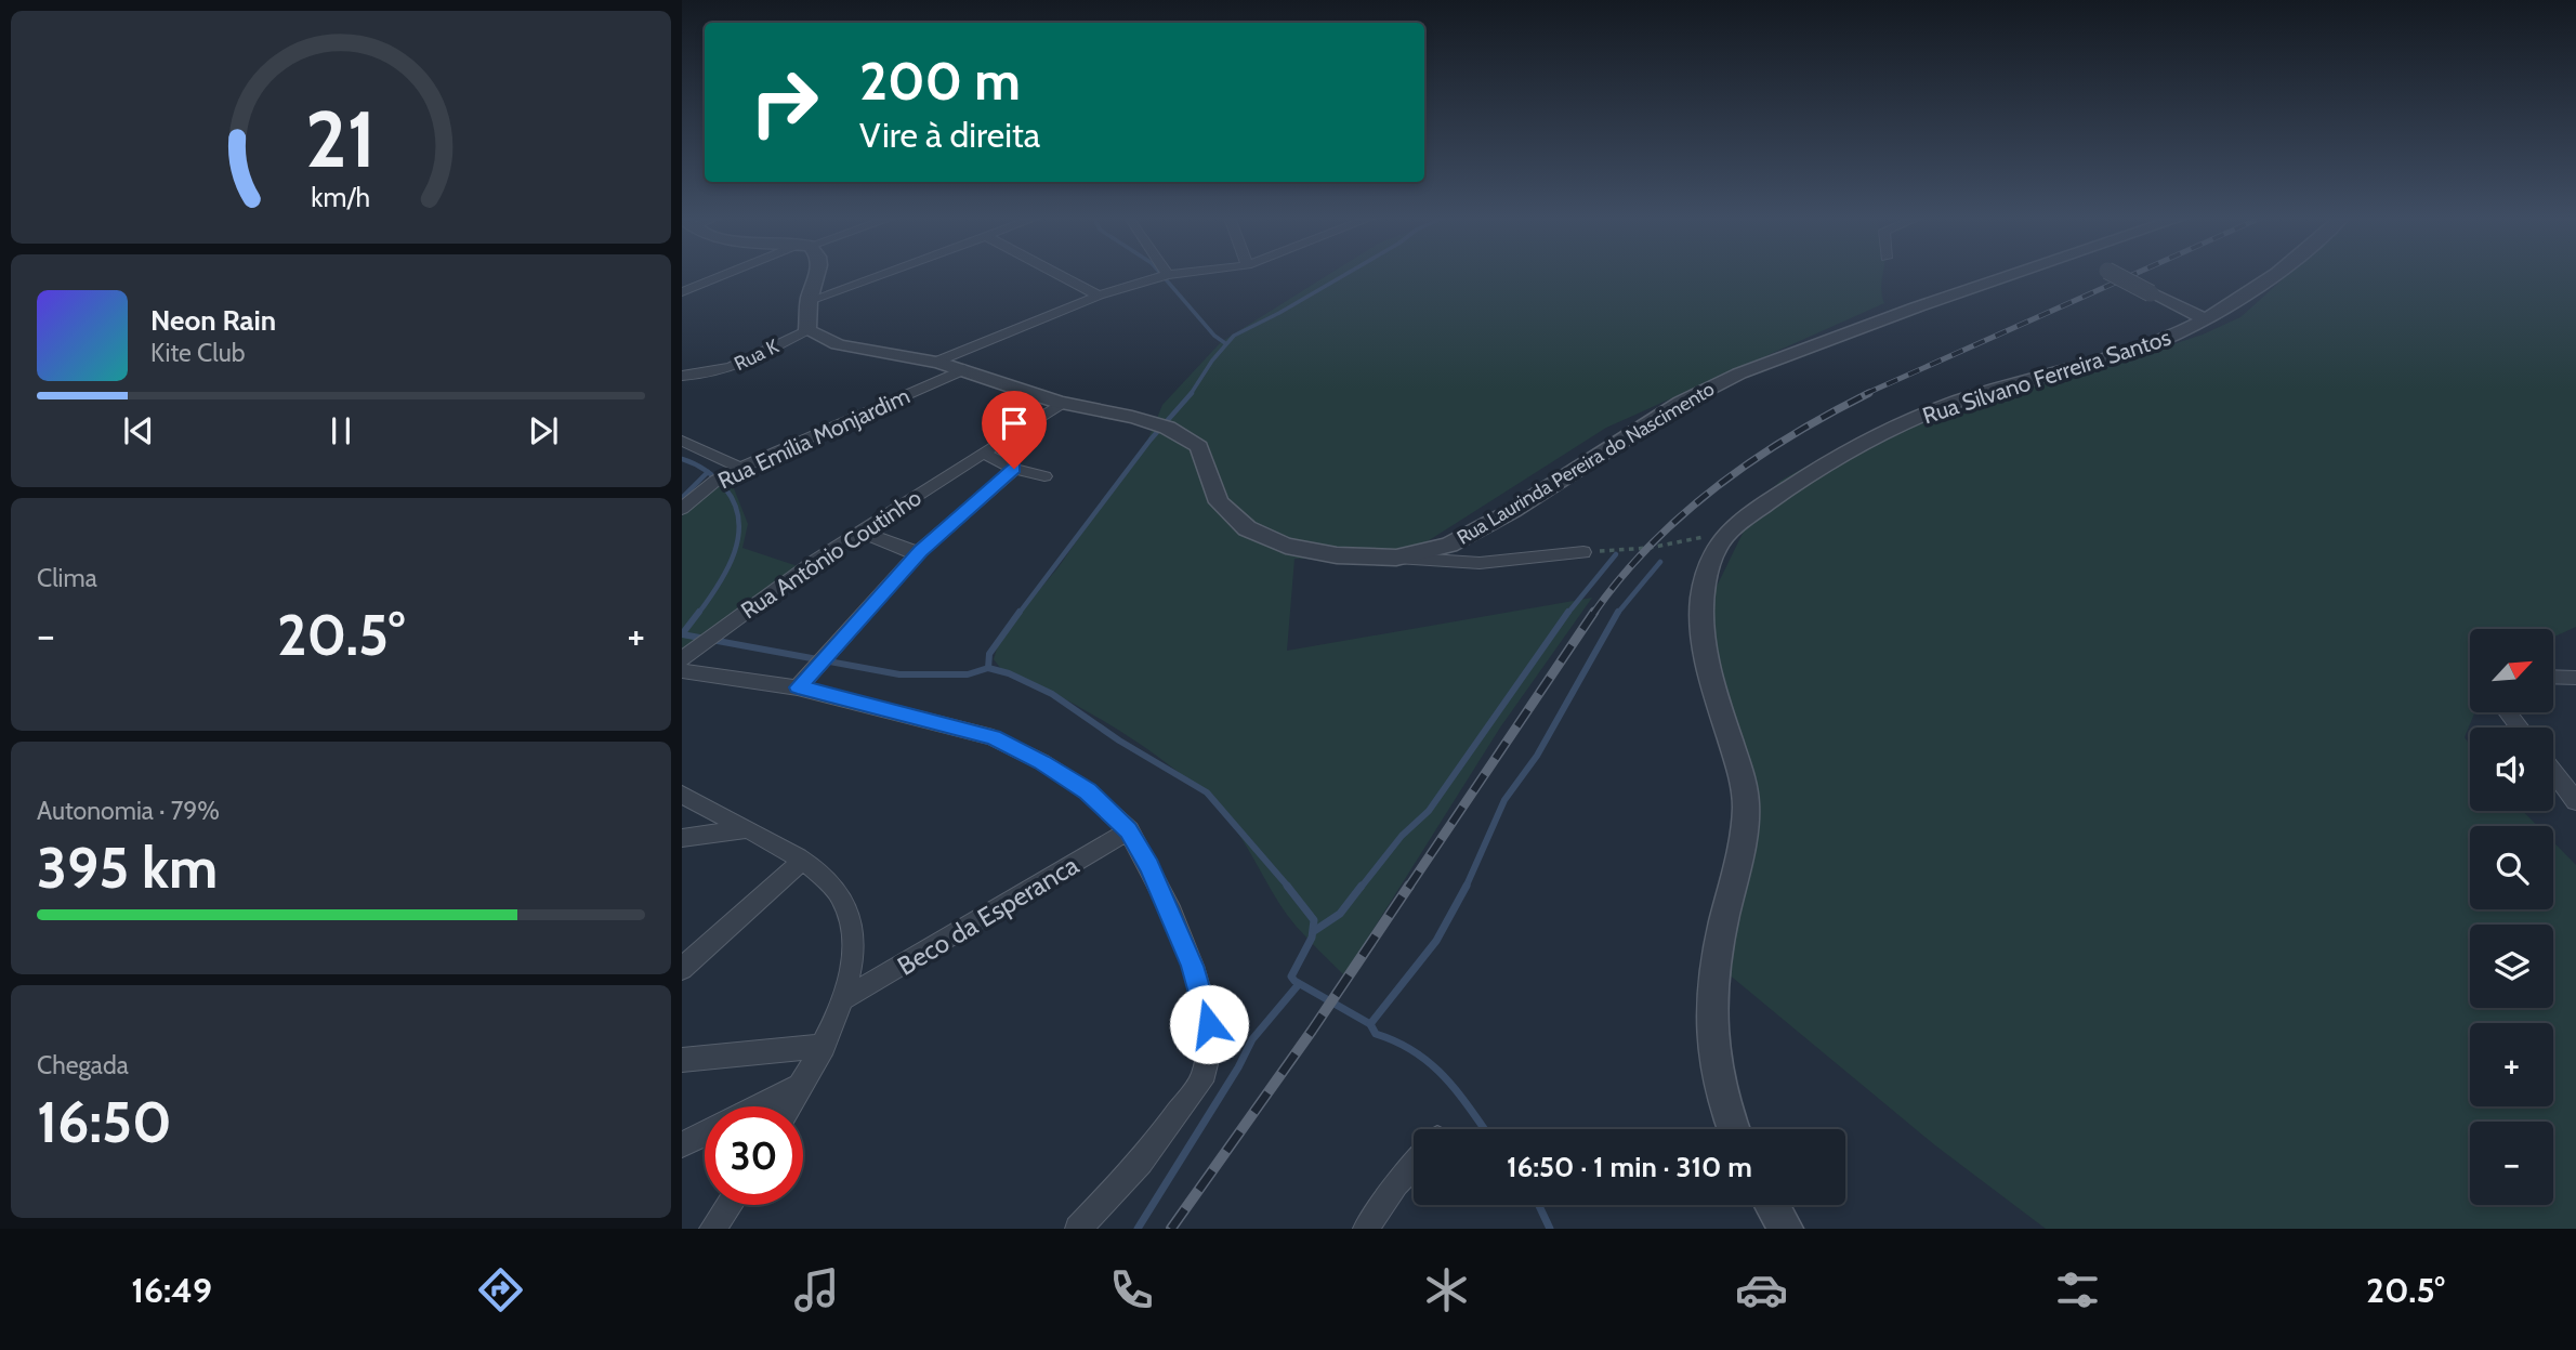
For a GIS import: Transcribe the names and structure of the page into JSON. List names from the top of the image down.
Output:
{
  "streets": {
    "street": [
      "Rua K",
      "Rua Silvano Ferreira Santos",
      "Rua Emília Monjardim",
      "Rua Laurinda Pereira do Nascimento",
      "Rua Antônio Coutinho",
      "Beco da Esperanca"
    ]
  },
  "crossings": [
    ["Rua K", "Rua Laurinda Pereira do Nascimento"],
    ["Rua Emília Monjardim", "Rua Laurinda Pereira do Nascimento"],
    ["Rua Laurinda Pereira do Nascimento", "Rua Antônio Coutinho"]
  ],
  "north": "top right",
  "page": {
    "turn": ["200 m", "Vire à direita"],
    "song": ["Neon Rain", "Kite Club"],
    "tile": [
      "Clima",
      ["Autonomia · 79%", "395 km"],
      ["Chegada", "16:50"]
    ],
    "heat": ["−", "20.5°", "+"],
    "map_buttons": ["+", "−"],
    "limit": "30",
    "trip": "16:50 · 1 min · 310 m",
    "tabs": ["16:49", "20.5°"],
    "gauge": ["21", "km/h"]
  }
}
